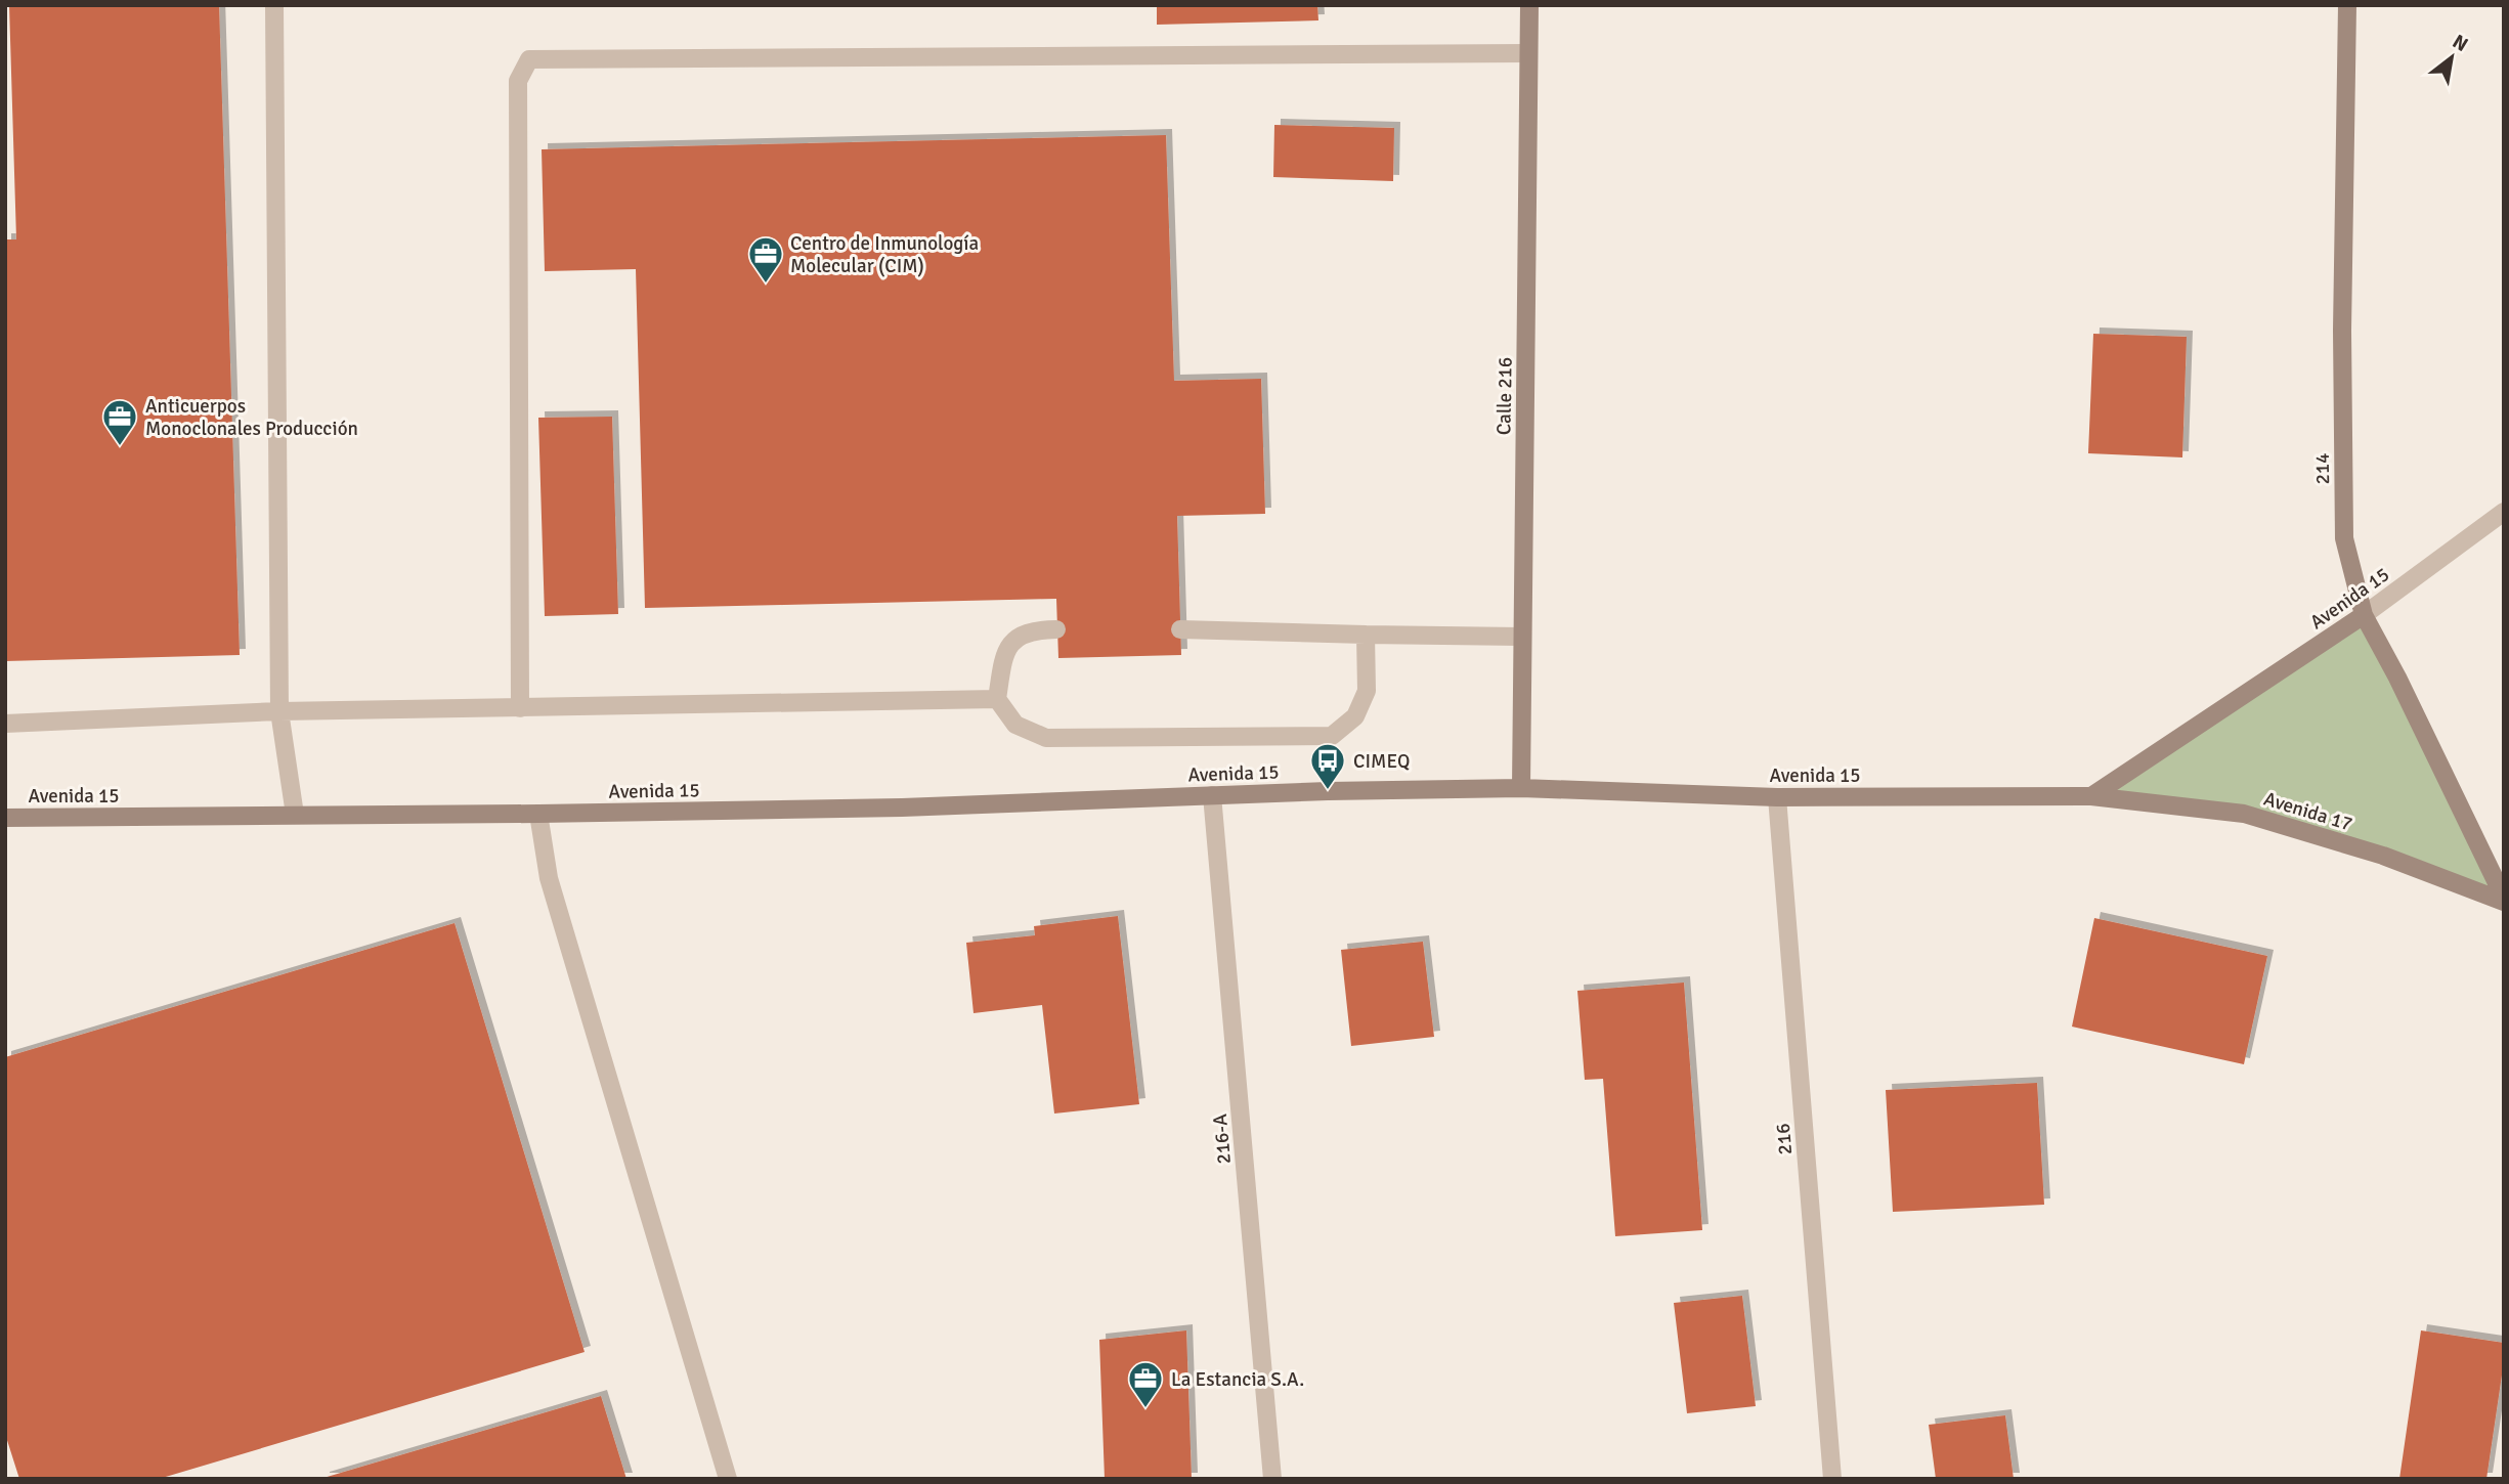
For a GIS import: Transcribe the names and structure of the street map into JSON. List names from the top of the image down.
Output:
{
  "streets": {
    "street": [
      "Calle 216",
      "214",
      "Avenida 15",
      "Avenida 17",
      "216-A",
      "216"
    ]
  },
  "crossings": [
    ["Calle 216", "Avenida 15"],
    ["214", "Avenida 15"],
    ["214", "Avenida 17"],
    ["Avenida 15", "Avenida 17"],
    ["Avenida 15", "216-A"],
    ["Avenida 15", "216"]
  ],
  "places": {
    "office": ["Centro de Inmunología Molecular (CIM)", "Anticuerpos Monoclonales Producción", "La Estancia S.A."],
    "bus stop": ["CIMEQ"]
  },
  "north": "top right"
}
